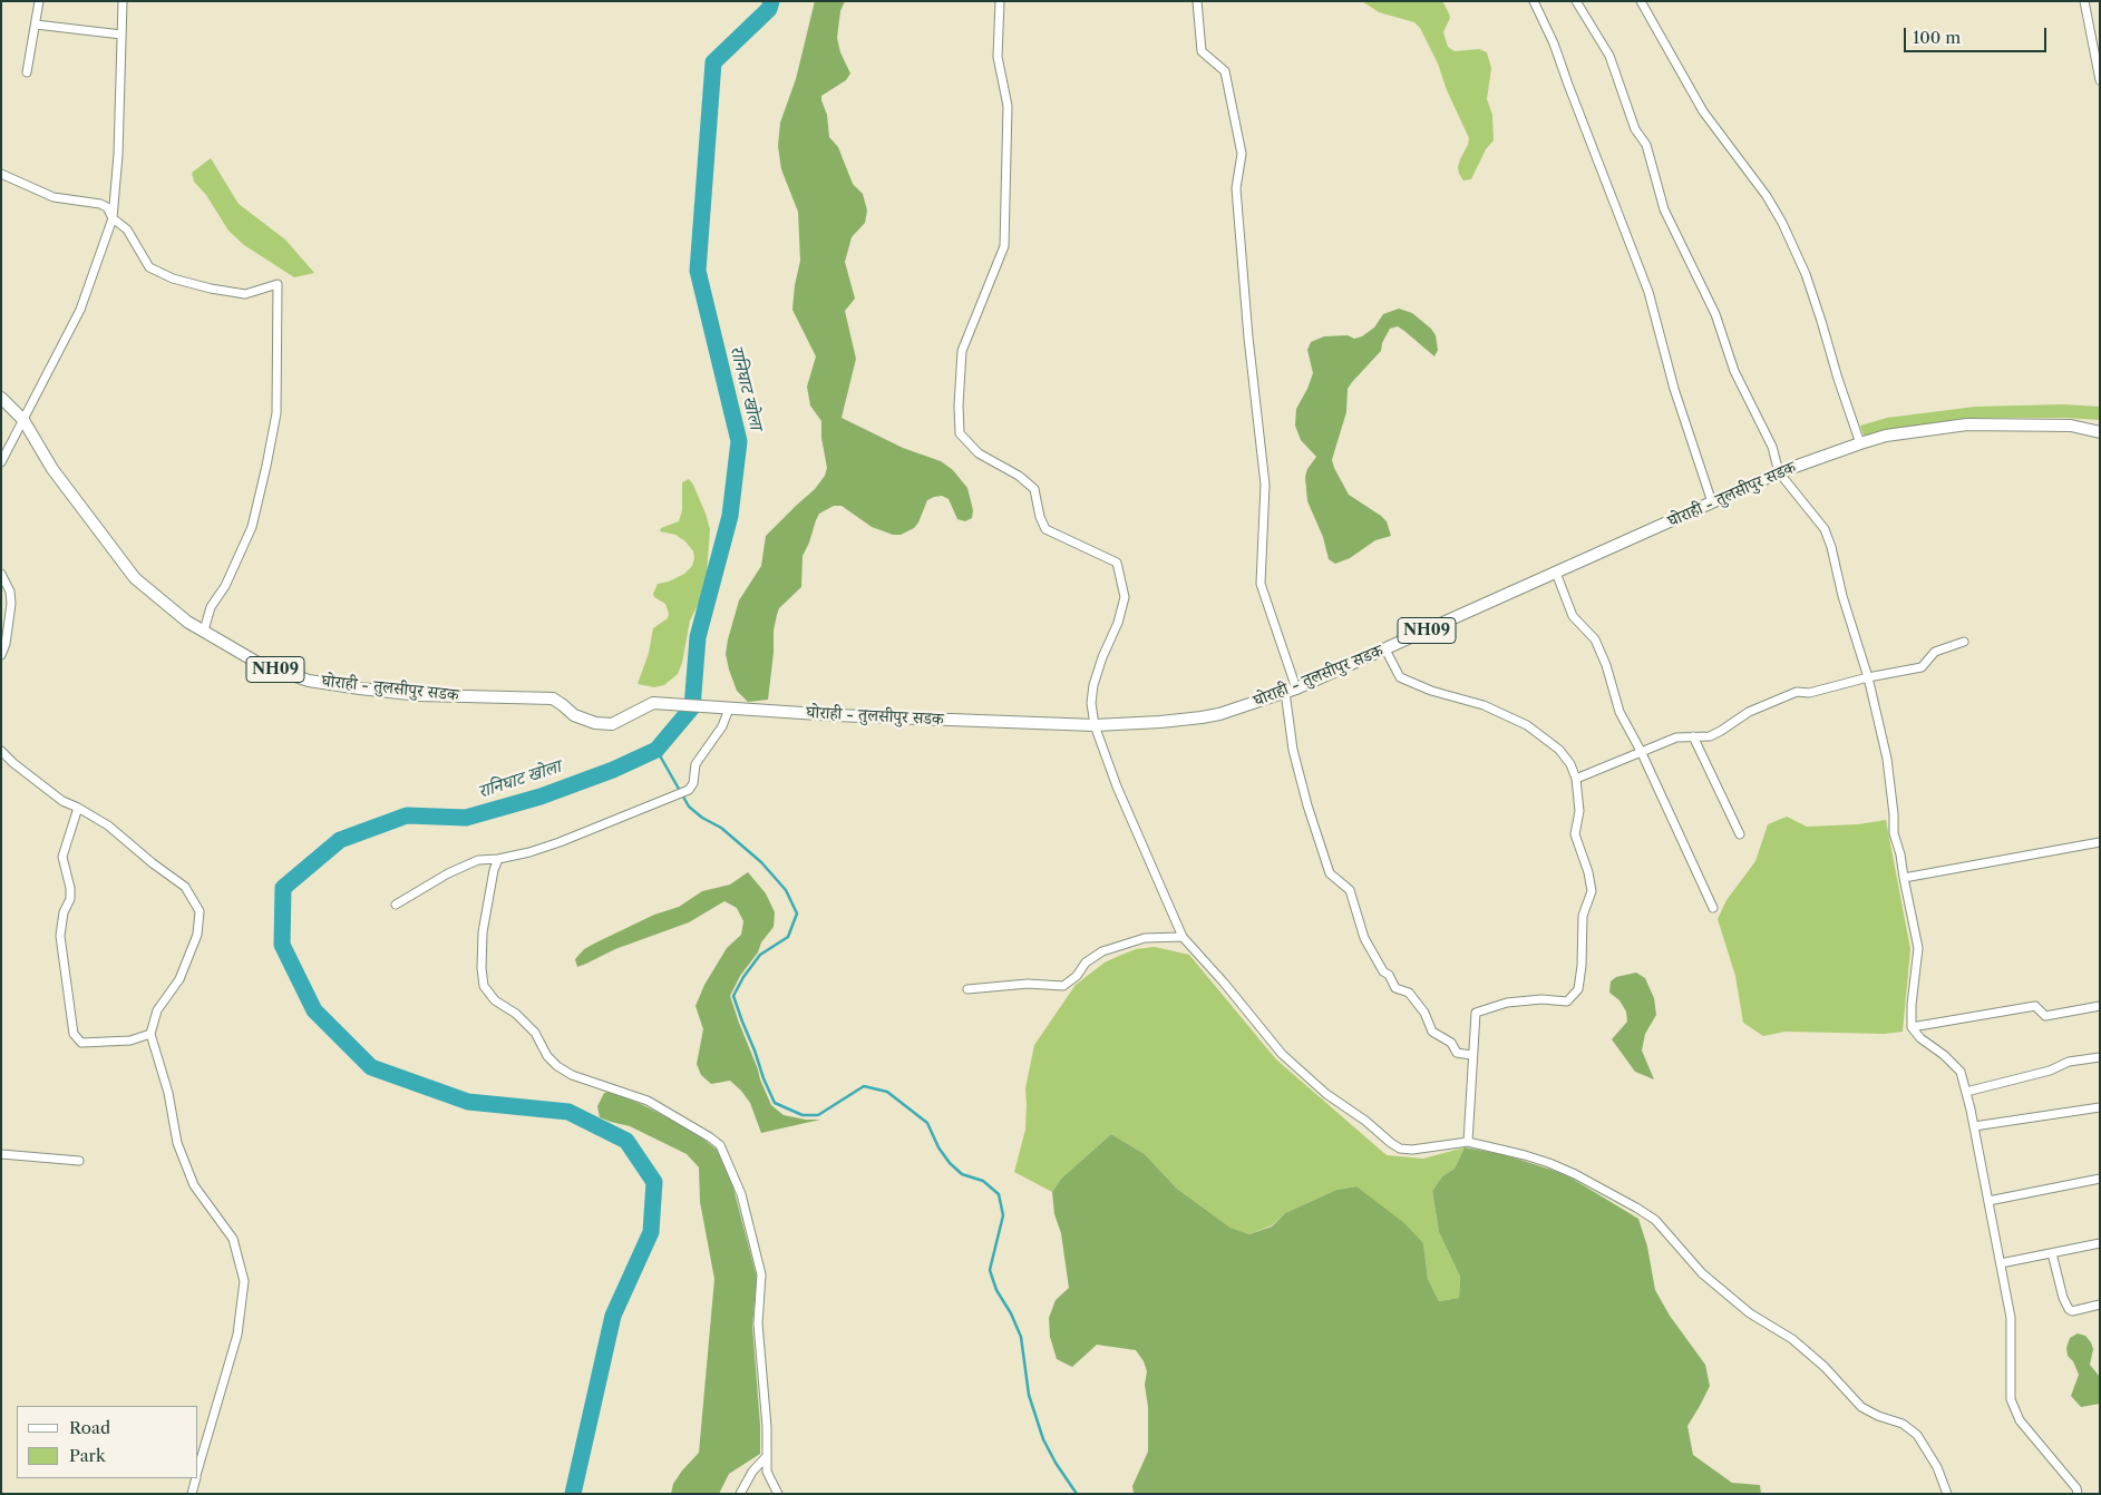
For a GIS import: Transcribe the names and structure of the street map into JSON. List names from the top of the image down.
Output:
{
  "streets": {
    "main road": ["घोराही - तुलसीपुर सडक", "NH09"]
  },
  "water": ["रानिघाट खोला"],
  "legend": ["Road", "Park"],
  "scale_bar": "100 m"
}
